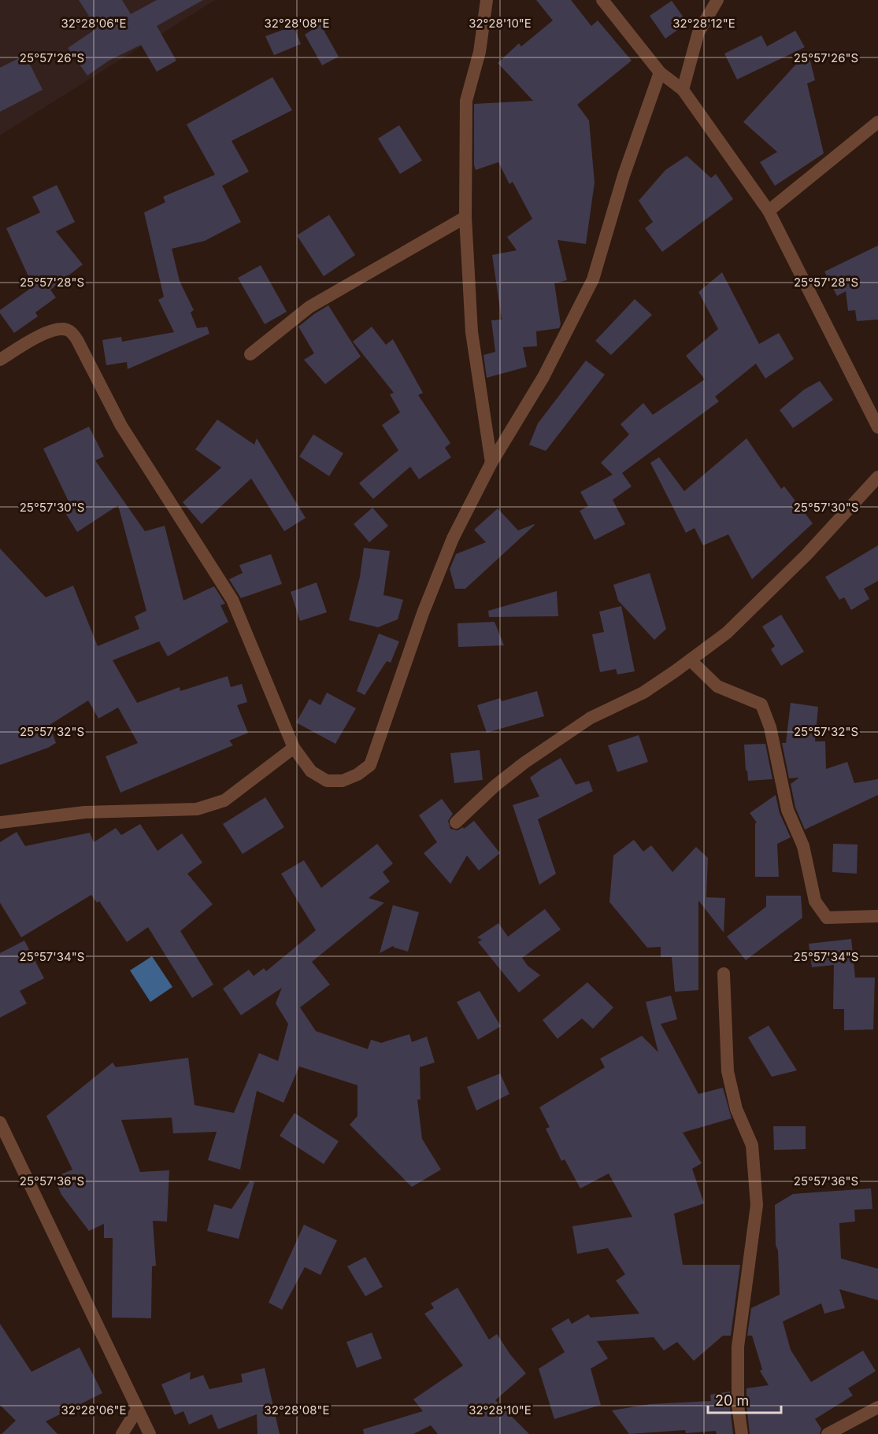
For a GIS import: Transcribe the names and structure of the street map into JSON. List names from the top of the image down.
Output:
{
  "scale_bar": "20 m",
  "coordinates": [
    "32°28'06\"E",
    "32°28'08\"E",
    "32°28'10\"E",
    "32°28'12\"E",
    "25°57'26\"S",
    "25°57'28\"S",
    "25°57'30\"S",
    "25°57'32\"S",
    "25°57'34\"S",
    "25°57'36\"S"
  ]
}
